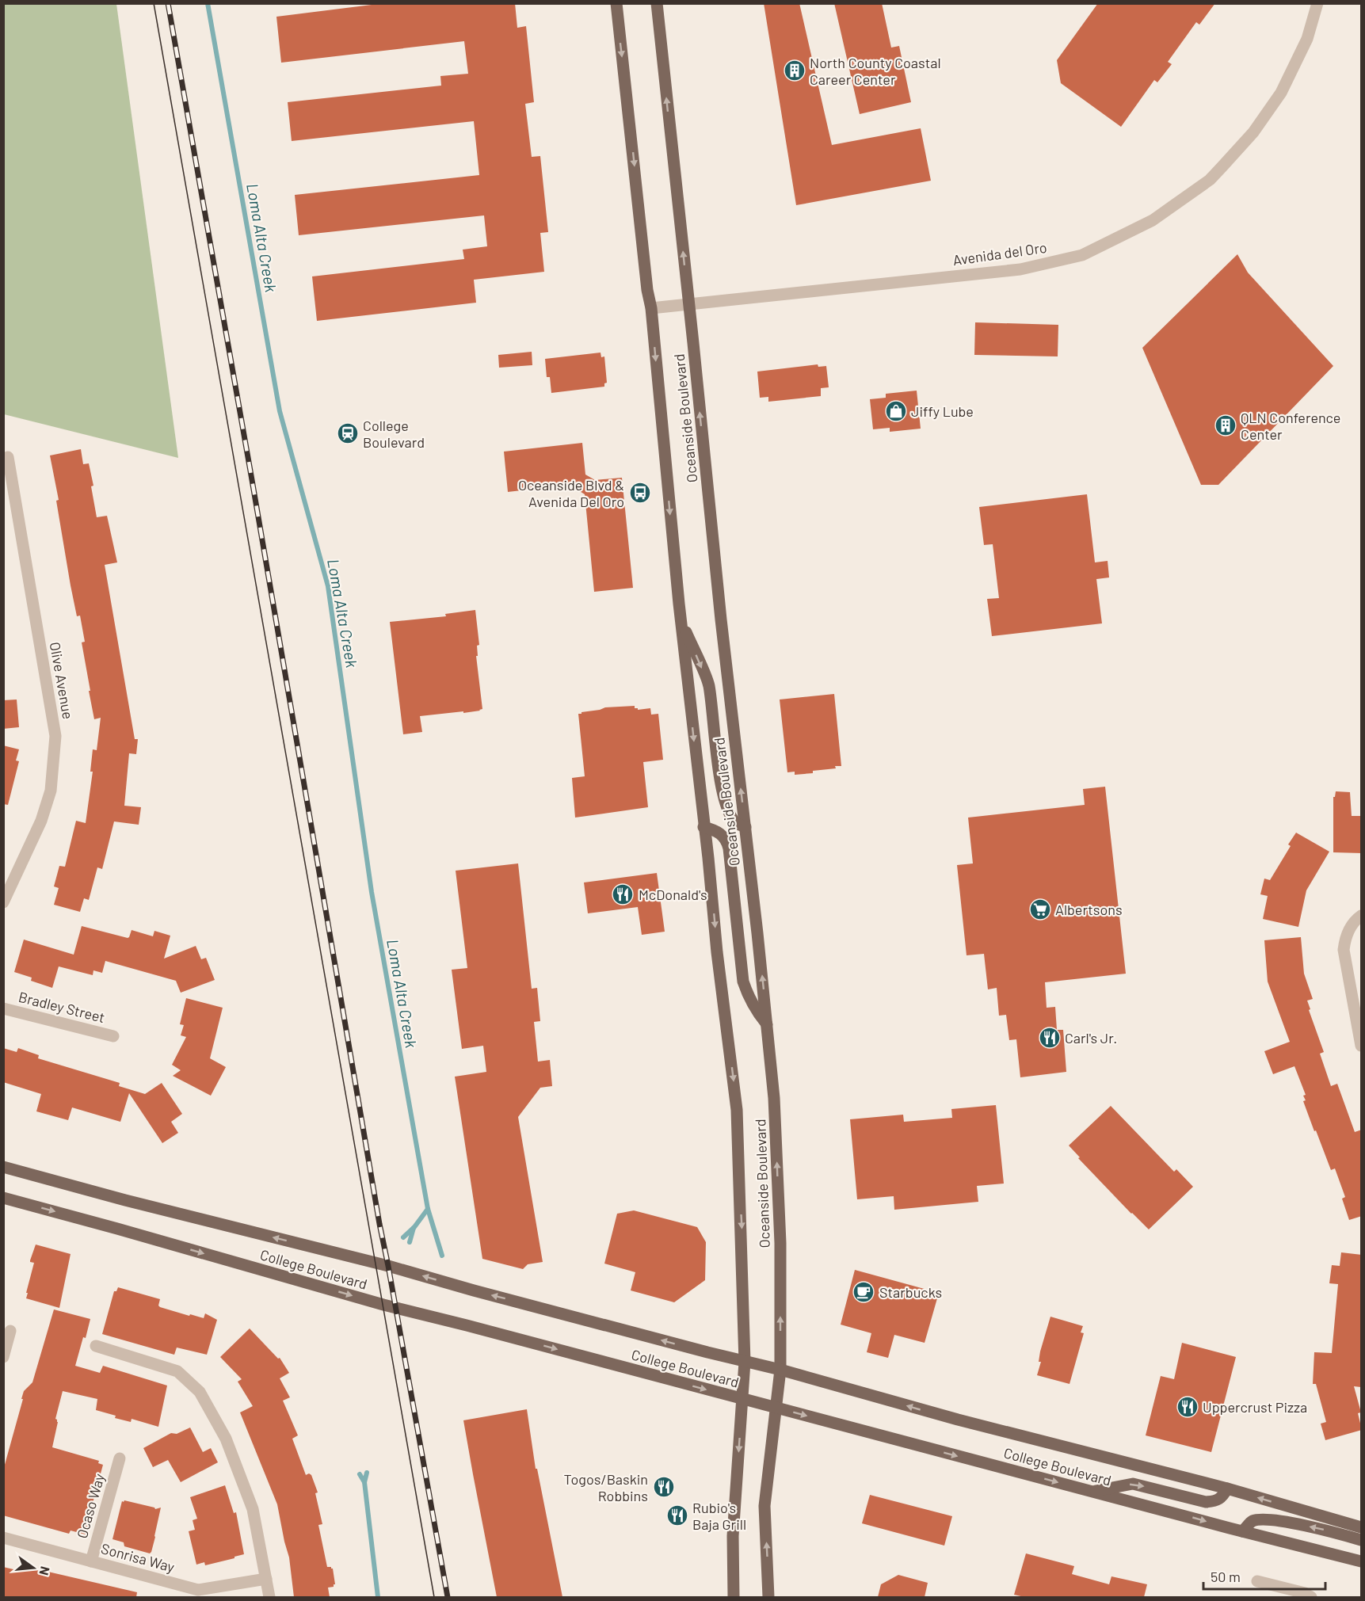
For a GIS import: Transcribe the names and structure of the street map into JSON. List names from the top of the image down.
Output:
{
  "streets": {
    "main road": ["Oceanside Boulevard", "College Boulevard"],
    "street": [
      "Avenida del Oro",
      "Olive Avenue",
      "Bradley Street",
      "Ocaso Way",
      "Sonrisa Way"
    ]
  },
  "crossings": [
    ["Avenida del Oro", "Oceanside Boulevard"],
    ["Oceanside Boulevard", "College Boulevard"],
    ["Ocaso Way", "Sonrisa Way"]
  ],
  "water": ["Loma Alta Creek"],
  "places": {
    "building": ["North County Coastal Career Center", "QLN Conference Center"],
    "shop": ["Jiffy Lube"],
    "station": ["College Boulevard"],
    "bus stop": ["Oceanside Blvd & Avenida Del Oro"],
    "restaurant": [
      "McDonald's",
      "Carl's Jr.",
      "Uppercrust Pizza",
      "Togos/Baskin Robbins",
      "Rubio's Baja Grill"
    ],
    "supermarket": ["Albertsons"],
    "cafe": ["Starbucks"]
  },
  "scale_bar": "50 m",
  "north": "right"
}
